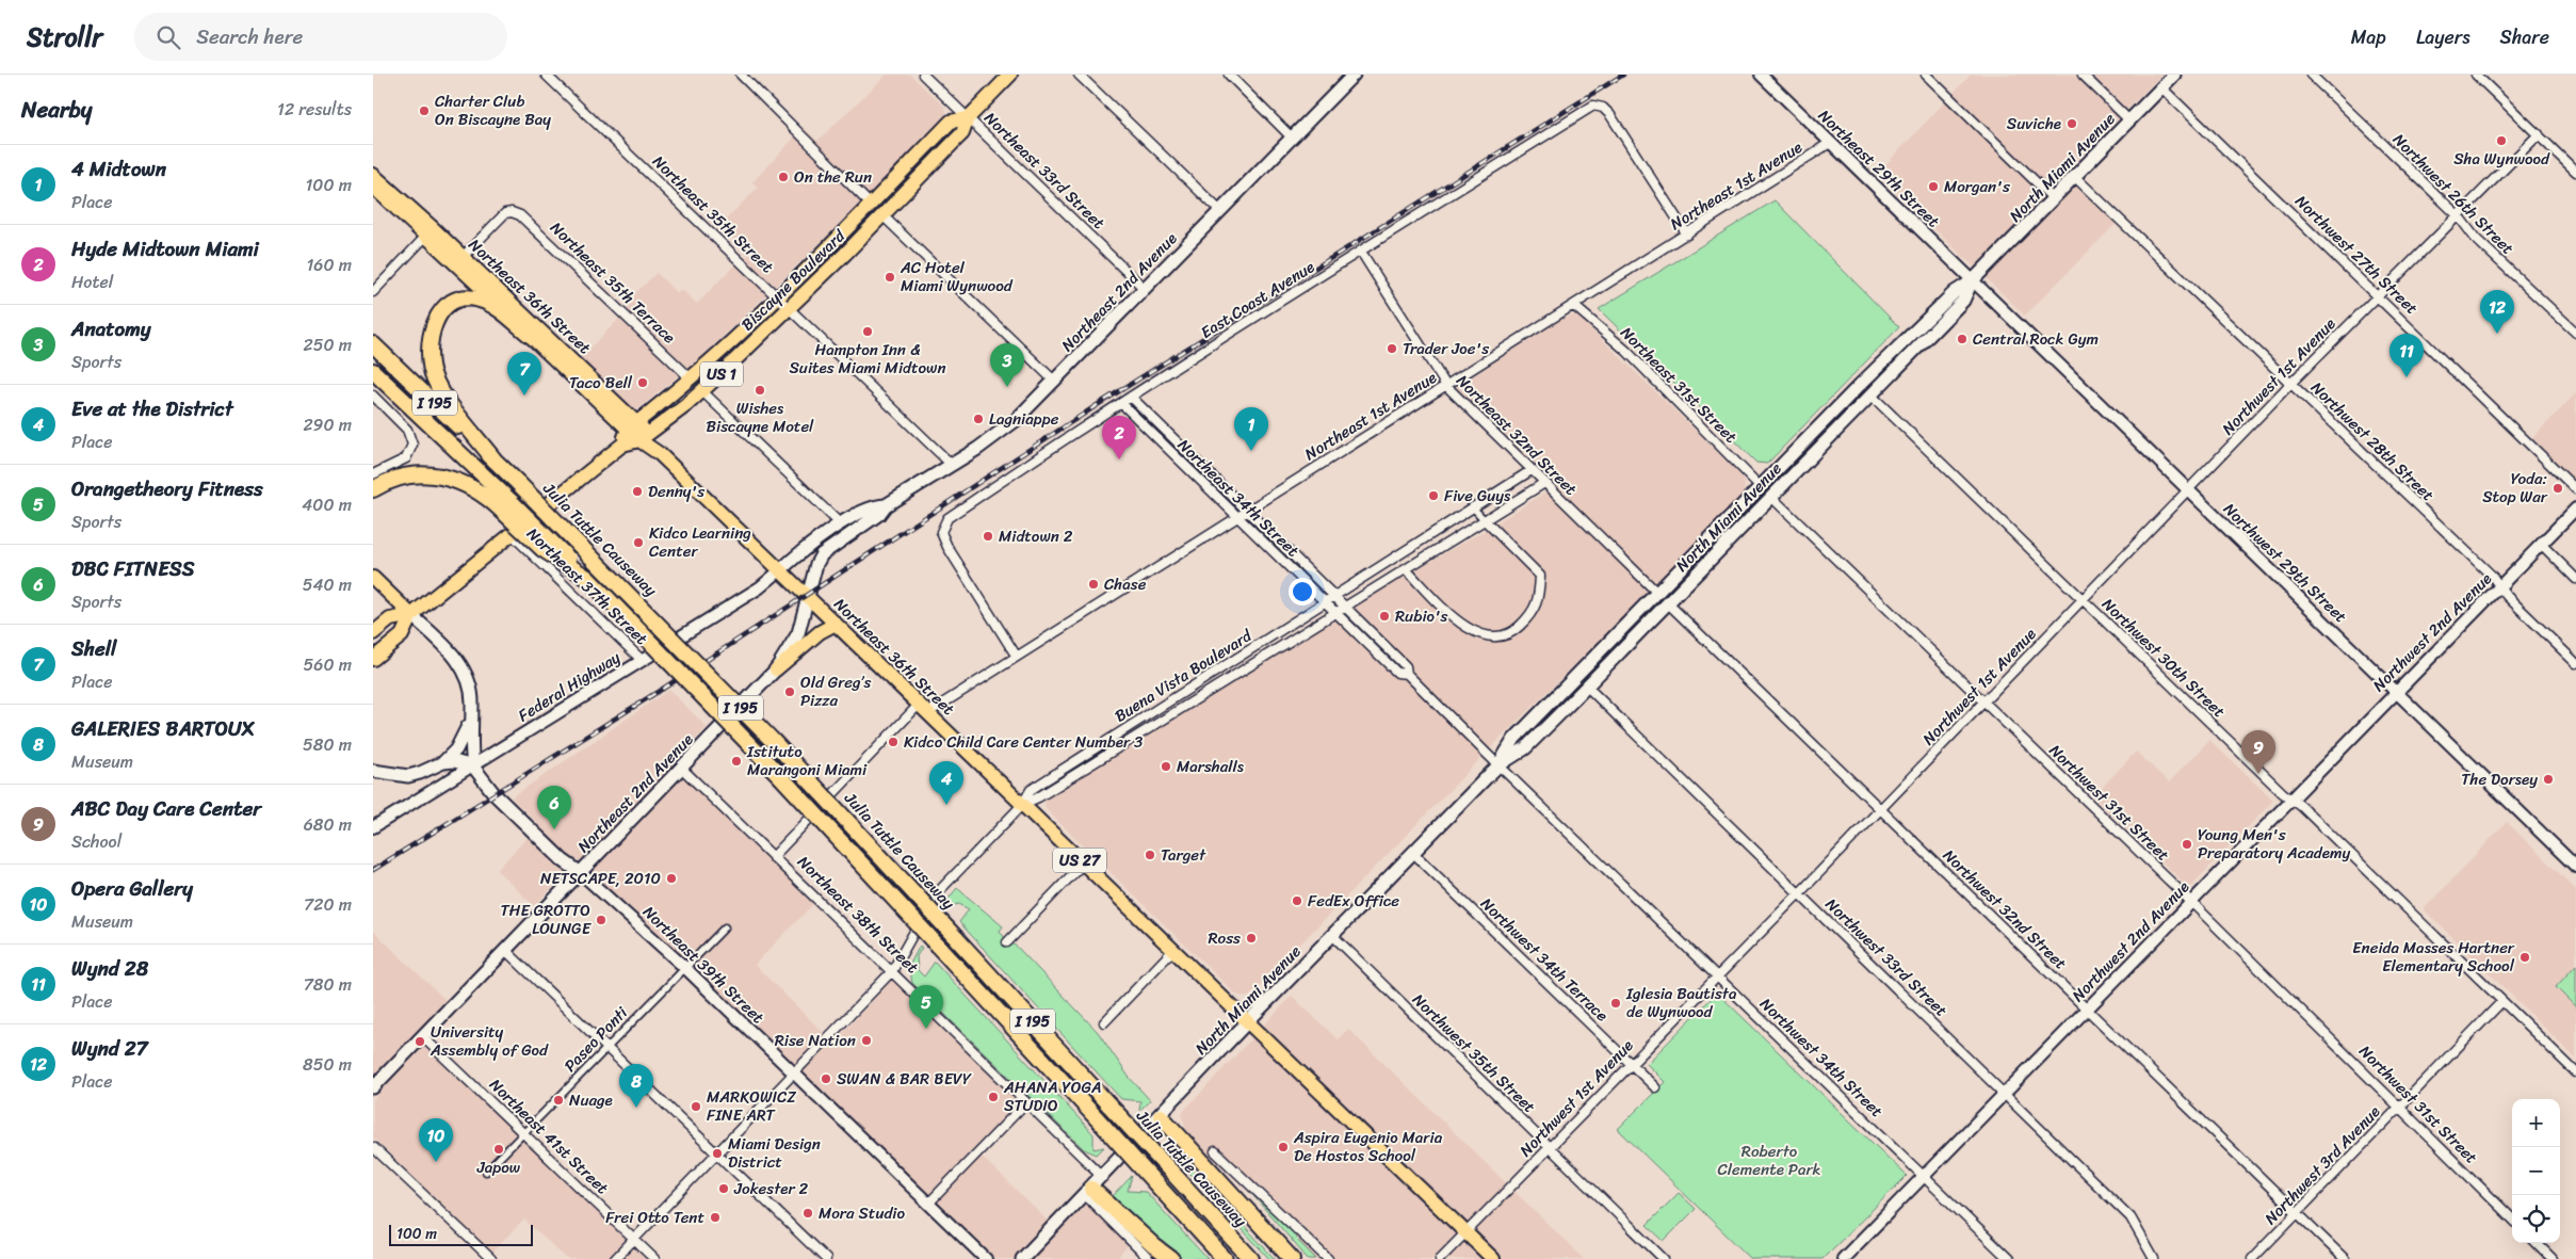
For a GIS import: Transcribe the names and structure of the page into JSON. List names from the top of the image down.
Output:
{
  "streets": {
    "highway": ["I 195", "Julia Tuttle Causeway"],
    "main road": [
      "North Miami Avenue",
      "Biscayne Boulevard",
      "Northeast 2nd Avenue",
      "Northeast 36th Street",
      "US 1",
      "US 27",
      "Northeast 39th Street"
    ],
    "street": [
      "Northeast 29th Street",
      "Northeast 33rd Street",
      "Northeast 1st Avenue",
      "Northwest 26th Street",
      "Northeast 35th Street",
      "Northwest 27th Street",
      "Northeast 35th Terrace",
      "East Coast Avenue",
      "Northwest 1st Avenue",
      "Northeast 31st Street",
      "Northeast 32nd Street",
      "Northwest 28th Street",
      "Northeast 34th Street",
      "Northwest 29th Street",
      "Northeast 37th Street",
      "Northwest 2nd Avenue",
      "Northwest 30th Street",
      "Buena Vista Boulevard",
      "Federal Highway",
      "Northwest 31st Street",
      "Northwest 32nd Street",
      "Northeast 38th Street",
      "Northwest 33rd Street",
      "Northwest 34th Terrace",
      "Paseo Ponti",
      "Northwest 35th Street",
      "Northwest 34th Street",
      "Northeast 41st Street",
      "Northwest 3rd Avenue"
    ]
  },
  "crossings": [
    ["North Miami Avenue", "Northeast 29th Street"],
    ["North Miami Avenue", "Northwest 27th Street"],
    ["North Miami Avenue", "Northeast 36th Street"],
    ["North Miami Avenue", "Northeast 31st Street"],
    ["North Miami Avenue", "Northeast 32nd Street"],
    ["North Miami Avenue", "Northwest 28th Street"],
    ["North Miami Avenue", "Northeast 34th Street"],
    ["North Miami Avenue", "Northwest 29th Street"],
    ["North Miami Avenue", "Northwest 30th Street"],
    ["North Miami Avenue", "Northwest 31st Street"],
    ["North Miami Avenue", "US 27"],
    ["North Miami Avenue", "Northwest 32nd Street"],
    ["North Miami Avenue", "Northeast 38th Street"],
    ["North Miami Avenue", "Northwest 33rd Street"],
    ["North Miami Avenue", "Northwest 34th Terrace"],
    ["North Miami Avenue", "Northwest 35th Street"],
    ["North Miami Avenue", "Northwest 34th Street"],
    ["Northeast 29th Street", "Northeast 1st Avenue"],
    ["Northeast 29th Street", "Northwest 29th Street"],
    ["Northeast 33rd Street", "Biscayne Boulevard"],
    ["Northeast 33rd Street", "Northeast 2nd Avenue"],
    ["Northeast 1st Avenue", "Northeast 36th Street"],
    ["Northeast 1st Avenue", "East Coast Avenue"],
    ["Northeast 1st Avenue", "Northeast 31st Street"],
    ["Northeast 1st Avenue", "Northeast 32nd Street"],
    ["Northeast 1st Avenue", "Northeast 34th Street"],
    ["Northeast 1st Avenue", "Northeast 38th Street"],
    ["Northwest 26th Street", "Northwest 1st Avenue"],
    ["Northeast 35th Street", "Biscayne Boulevard"],
    ["Northeast 35th Street", "Northeast 2nd Avenue"],
    ["Northwest 27th Street", "Northwest 1st Avenue"],
    ["Biscayne Boulevard", "Northeast 35th Terrace"],
    ["Biscayne Boulevard", "Northeast 36th Street"],
    ["Biscayne Boulevard", "Northeast 37th Street"],
    ["Northeast 35th Terrace", "Northeast 36th Street"],
    ["Northeast 2nd Avenue", "Northeast 36th Street"],
    ["Northeast 2nd Avenue", "Federal Highway"],
    ["Northeast 2nd Avenue", "Northeast 38th Street"],
    ["Northeast 2nd Avenue", "Northeast 39th Street"],
    ["Northeast 2nd Avenue", "Northeast 41st Street"],
    ["Northeast 36th Street", "Buena Vista Boulevard"],
    ["Northeast 36th Street", "Federal Highway"],
    ["Northeast 36th Street", "US 27"],
    ["East Coast Avenue", "Northeast 32nd Street"],
    ["East Coast Avenue", "Northeast 34th Street"],
    ["Northwest 1st Avenue", "Northwest 28th Street"],
    ["Northwest 1st Avenue", "Northwest 29th Street"],
    ["Northwest 1st Avenue", "Northwest 30th Street"],
    ["Northwest 1st Avenue", "Northwest 31st Street"],
    ["Northwest 1st Avenue", "US 27"],
    ["Northwest 1st Avenue", "Northwest 32nd Street"],
    ["Northwest 1st Avenue", "Northwest 33rd Street"],
    ["Northwest 1st Avenue", "Northwest 34th Terrace"],
    ["Northwest 1st Avenue", "Northwest 35th Street"],
    ["Northwest 1st Avenue", "Northwest 34th Street"],
    ["Northeast 32nd Street", "Buena Vista Boulevard"],
    ["Northwest 28th Street", "Northwest 2nd Avenue"],
    ["Northeast 34th Street", "Buena Vista Boulevard"],
    ["Northeast 34th Street", "Northwest 34th Street"],
    ["Northwest 29th Street", "Northwest 2nd Avenue"],
    ["Northeast 37th Street", "Federal Highway"],
    ["Northwest 2nd Avenue", "Northwest 30th Street"],
    ["Northwest 2nd Avenue", "Northwest 31st Street"],
    ["Northwest 2nd Avenue", "Northwest 32nd Street"],
    ["Northwest 2nd Avenue", "Northwest 33rd Street"],
    ["Northwest 2nd Avenue", "Northwest 34th Street"],
    ["Northwest 30th Street", "Northwest 3rd Avenue"],
    ["Federal Highway", "Northeast 39th Street"],
    ["Northwest 31st Street", "Northwest 3rd Avenue"],
    ["Northwest 32nd Street", "Northwest 3rd Avenue"],
    ["Northeast 39th Street", "Paseo Ponti"],
    ["Paseo Ponti", "Northeast 41st Street"]
  ],
  "parks": ["Roberto Clemente Park"],
  "places": [
    "Charter Club On Biscayne Bay",
    "Suviche",
    "Sha Wynwood",
    "On the Run",
    "Morgan's",
    "AC Hotel Miami Wynwood",
    "Hampton Inn & Suites Miami Midtown",
    "Central Rock Gym",
    "Trader Joe's",
    "Taco Bell",
    "Wishes Biscayne Motel",
    "Lagniappe",
    "Yoda: Stop War",
    "Denny's",
    "Five Guys",
    "Midtown 2",
    "Kidco Learning Center",
    "Chase",
    "Rubio's",
    "Old Greg’s Pizza",
    "Kidco Child Care Center Number 3",
    "Istituto Marangoni Miami",
    "Marshalls",
    "The Dorsey",
    "Young Men's Preparatory Academy",
    "Target",
    "NETSCAPE, 2010",
    "FedEx Office",
    "THE GROTTO LOUNGE",
    "Ross",
    "Eneida Masses Hartner Elementary School",
    "Iglesia Bautista de Wynwood",
    "Rise Nation",
    "University Assembly of God",
    "SWAN & BAR BEVY",
    "AHANA YOGA STUDIO",
    "Nuage",
    "MARKOWICZ FINE ART",
    "Aspira Eugenio Maria De Hostos School",
    "Japow",
    "Miami Design District",
    "Jokester 2",
    "Mora Studio",
    "Frei Otto Tent"
  ],
  "scale_bar": "100 m",
  "page": {
    "header": "Strollr",
    "search": "Search here",
    "nav": ["Map", "Layers", "Share"],
    "heading": ["Nearby", "12 results"],
    "list": [
      {
        "mark": "1",
        "name": "4 Midtown",
        "note": "Place",
        "value": "100 m"
      },
      {
        "mark": "2",
        "name": "Hyde Midtown Miami",
        "note": "Hotel",
        "value": "160 m"
      },
      {
        "mark": "3",
        "name": "Anatomy",
        "note": "Sports",
        "value": "250 m"
      },
      {
        "mark": "4",
        "name": "Eve at the District",
        "note": "Place",
        "value": "290 m"
      },
      {
        "mark": "5",
        "name": "Orangetheory Fitness",
        "note": "Sports",
        "value": "400 m"
      },
      {
        "mark": "6",
        "name": "DBC FITNESS",
        "note": "Sports",
        "value": "540 m"
      },
      {
        "mark": "7",
        "name": "Shell",
        "note": "Place",
        "value": "560 m"
      },
      {
        "mark": "8",
        "name": "GALERIES BARTOUX",
        "note": "Museum",
        "value": "580 m"
      },
      {
        "mark": "9",
        "name": "ABC Day Care Center",
        "note": "School",
        "value": "680 m"
      },
      {
        "mark": "10",
        "name": "Opera Gallery",
        "note": "Museum",
        "value": "720 m"
      },
      {
        "mark": "11",
        "name": "Wynd 28",
        "note": "Place",
        "value": "780 m"
      },
      {
        "mark": "12",
        "name": "Wynd 27",
        "note": "Place",
        "value": "850 m"
      }
    ],
    "pins": [
      "12",
      "11",
      "3",
      "7",
      "1",
      "2",
      "9",
      "4",
      "6",
      "5",
      "8",
      "10"
    ],
    "map_buttons": ["+", "−"],
    "scale": "100 m"
  }
}
